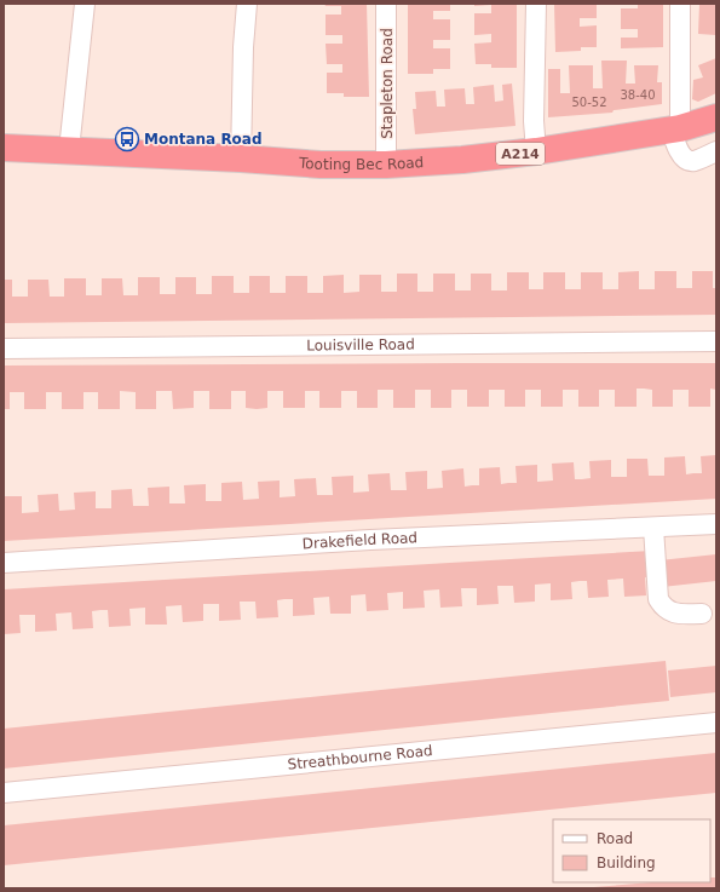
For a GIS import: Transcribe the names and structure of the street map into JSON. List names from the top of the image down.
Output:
{
  "streets": {
    "highway": ["A214", "Tooting Bec Road"],
    "street": [
      "Stapleton Road",
      "Louisville Road",
      "Drakefield Road",
      "Streathbourne Road"
    ]
  },
  "crossings": [
    ["Stapleton Road", "Tooting Bec Road"]
  ],
  "places": {
    "bus stop": ["Montana Road"]
  },
  "house_numbers": ["38-40", "50-52"],
  "legend": ["Road", "Building"]
}
